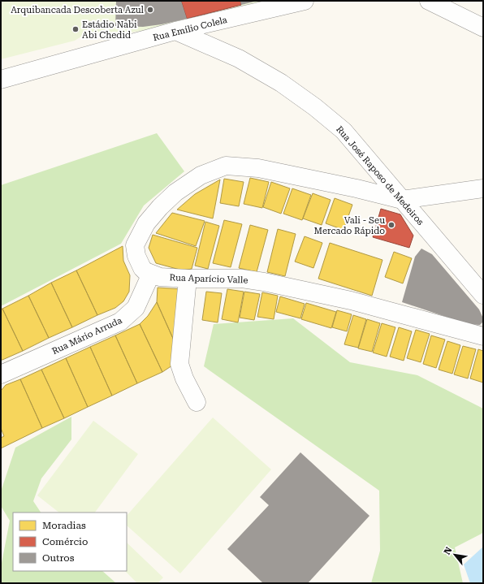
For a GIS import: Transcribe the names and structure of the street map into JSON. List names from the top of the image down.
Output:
{
  "streets": {
    "street": [
      "Rua Emílio Colela",
      "Rua José Raposo de Medeiros",
      "Rua Aparício Valle",
      "Rua Mário Arruda"
    ]
  },
  "crossings": [
    ["Rua Emílio Colela", "Rua José Raposo de Medeiros"],
    ["Rua José Raposo de Medeiros", "Rua Aparício Valle"],
    ["Rua Aparício Valle", "Rua Mário Arruda"]
  ],
  "places": ["Arquibancada Descoberta Azul", "Estádio Nabi Abi Chedid", "Vali - Seu Mercado Rápido"],
  "legend": ["Moradias", "Comércio", "Outros"],
  "north": "top left"
}
